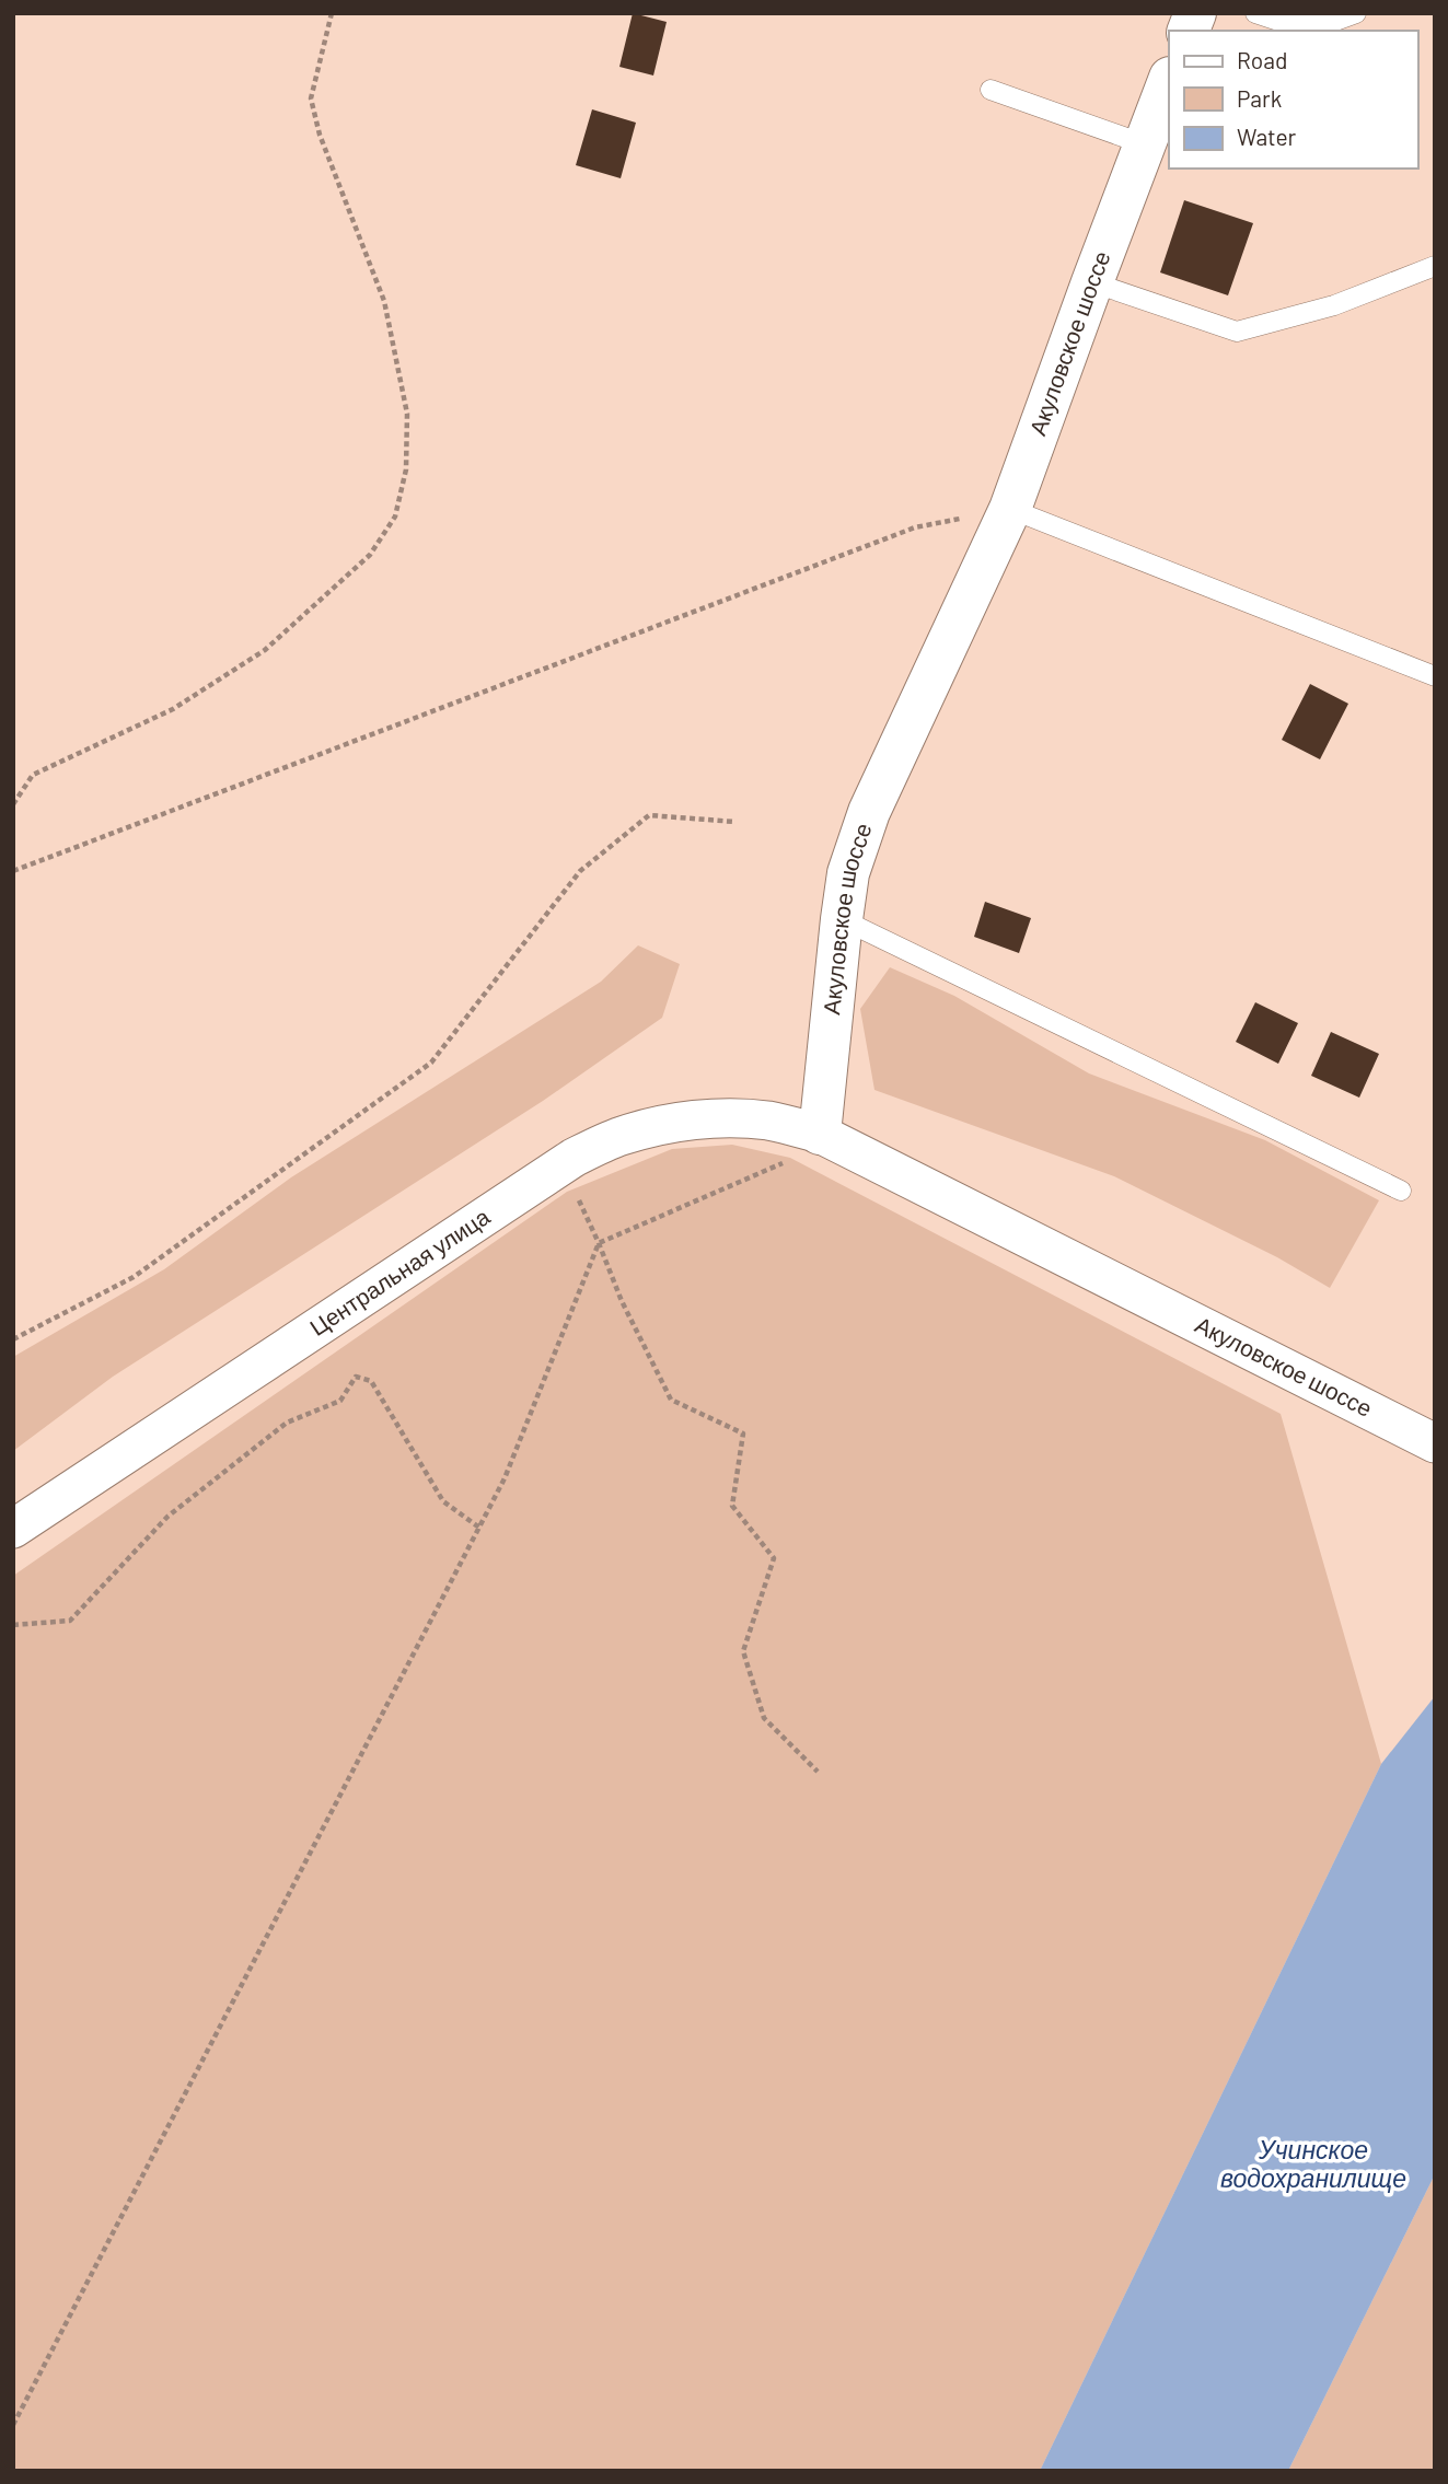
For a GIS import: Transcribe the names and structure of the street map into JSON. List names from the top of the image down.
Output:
{
  "streets": {
    "street": ["Акуловское шоссе", "Центральная улица"]
  },
  "crossings": [
    ["Акуловское шоссе", "Центральная улица"]
  ],
  "water": ["Учинское водохранилище"],
  "legend": ["Road", "Park", "Water"]
}
